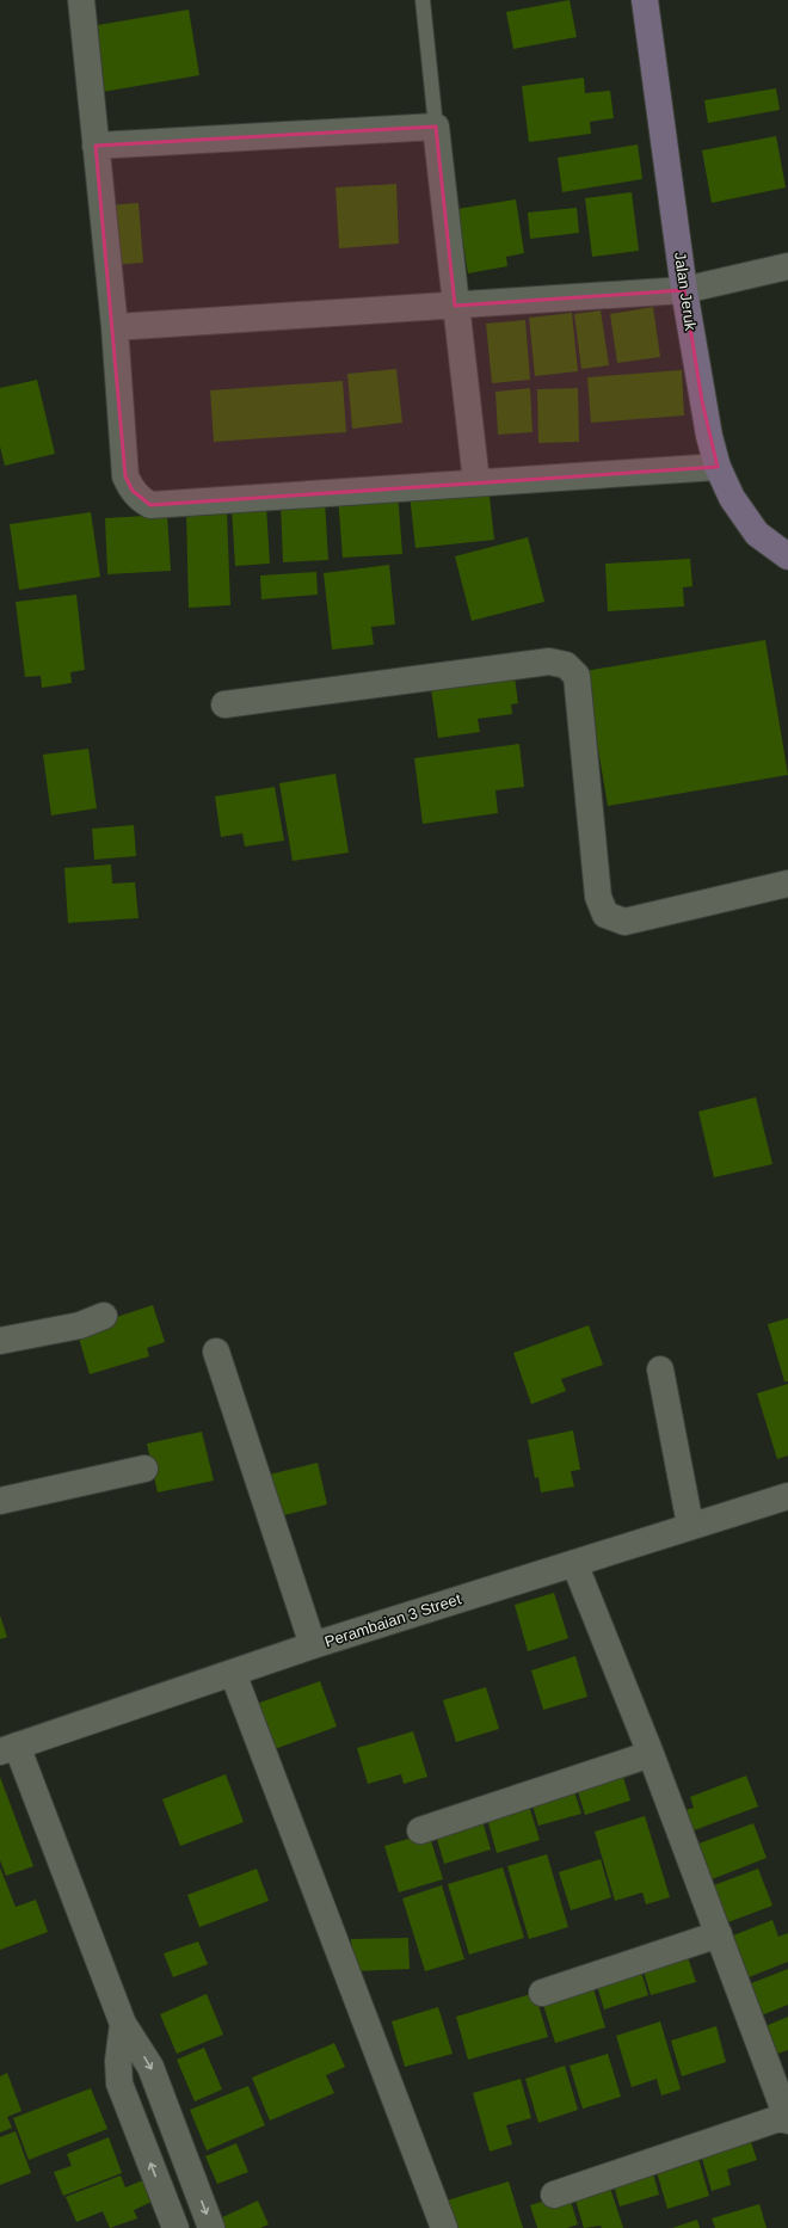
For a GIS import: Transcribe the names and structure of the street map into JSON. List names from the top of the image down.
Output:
{
  "streets": {
    "street": ["Jalan Jeruk", "Perambaian 3 Street"]
  }
}
